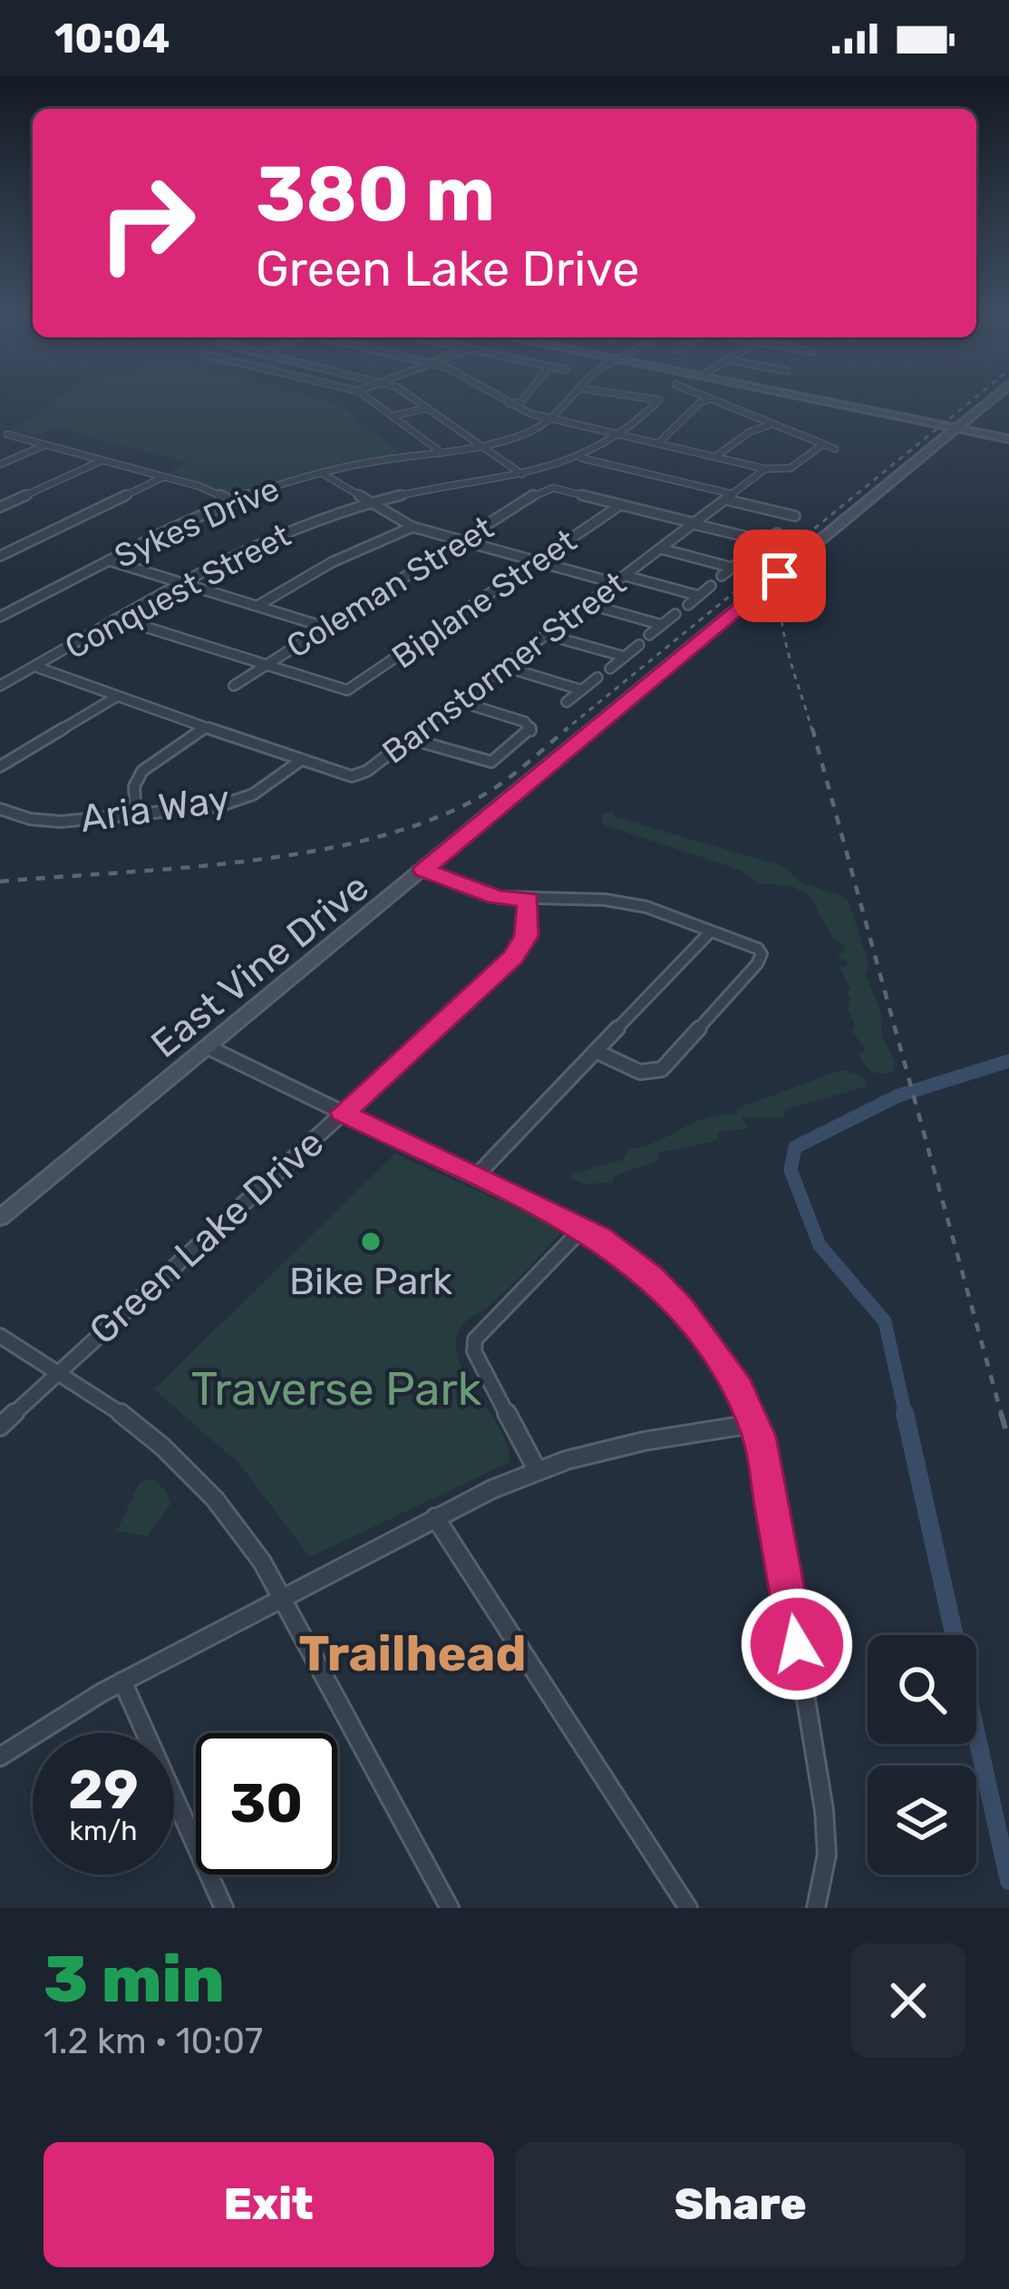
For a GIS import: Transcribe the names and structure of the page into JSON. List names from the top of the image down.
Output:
{
  "streets": {
    "street": [
      "Sykes Drive",
      "Coleman Street",
      "Conquest Street",
      "Biplane Street",
      "Barnstormer Street",
      "Aria Way",
      "East Vine Drive",
      "Green Lake Drive"
    ]
  },
  "crossings": [
    ["Coleman Street", "Biplane Street"],
    ["Conquest Street", "Barnstormer Street"],
    ["Barnstormer Street", "Aria Way"]
  ],
  "districts": ["Trailhead"],
  "parks": ["Traverse Park"],
  "places": ["Bike Park"],
  "page": {
    "status": "10:04",
    "turn": ["380 m", "Green Lake Drive"],
    "speed": "29 km/h",
    "limit": "30",
    "heading": ["3 min", "1.2 km · 10:07"],
    "buttons": ["Exit", "Share"]
  }
}
